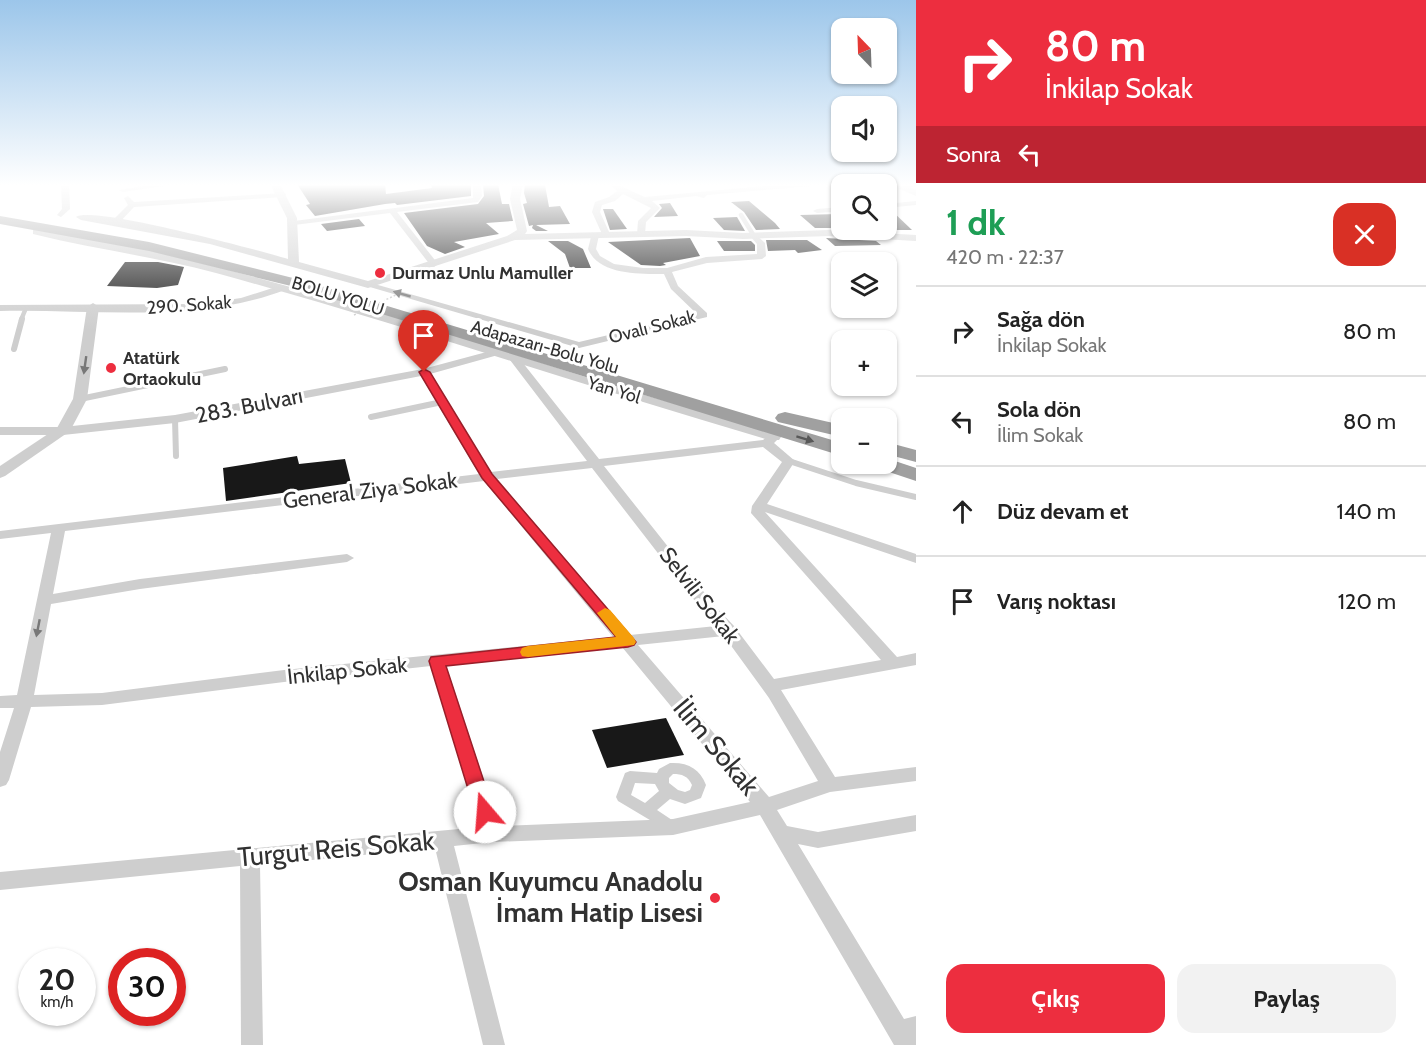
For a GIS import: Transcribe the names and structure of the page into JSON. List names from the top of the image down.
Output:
{
  "streets": {
    "highway": ["BOLU YOLU", "Adapazarı-Bolu Yolu"],
    "street": [
      "290. Sokak",
      "Ovalı Sokak",
      "Yan Yol",
      "283. Bulvarı",
      "General Ziya Sokak",
      "Selvili Sokak",
      "İnkilap Sokak",
      "İlim Sokak",
      "Turgut Reis Sokak"
    ]
  },
  "crossings": [
    ["290. Sokak", "Yan Yol"],
    ["Ovalı Sokak", "Yan Yol"],
    ["Yan Yol", "283. Bulvarı"],
    ["Yan Yol", "General Ziya Sokak"],
    ["Yan Yol", "Selvili Sokak"],
    ["283. Bulvarı", "İlim Sokak"],
    ["General Ziya Sokak", "Selvili Sokak"],
    ["General Ziya Sokak", "İlim Sokak"],
    ["Selvili Sokak", "İnkilap Sokak"],
    ["İnkilap Sokak", "İlim Sokak"],
    ["İlim Sokak", "Turgut Reis Sokak"]
  ],
  "one_way": ["BOLU YOLU"],
  "places": ["Durmaz Unlu Mamuller", "Atatürk Ortaokulu", "Osman Kuyumcu Anadolu İmam Hatip Lisesi"],
  "north": "top left",
  "page": {
    "turn": ["80 m", "İnkilap Sokak"],
    "map_buttons": ["+", "−"],
    "then": "Sonra",
    "heading": ["1 dk", "420 m · 22:37"],
    "list": [
      {
        "name": "Sağa dön",
        "note": "İnkilap Sokak",
        "value": "80 m"
      },
      {
        "name": "Sola dön",
        "note": "İlim Sokak",
        "value": "80 m"
      },
      {
        "name": "Düz devam et",
        "value": "140 m"
      },
      {
        "name": "Varış noktası",
        "value": "120 m"
      }
    ],
    "speed": "20 km/h",
    "limit": "30",
    "buttons": ["Çıkış", "Paylaş"]
  }
}
